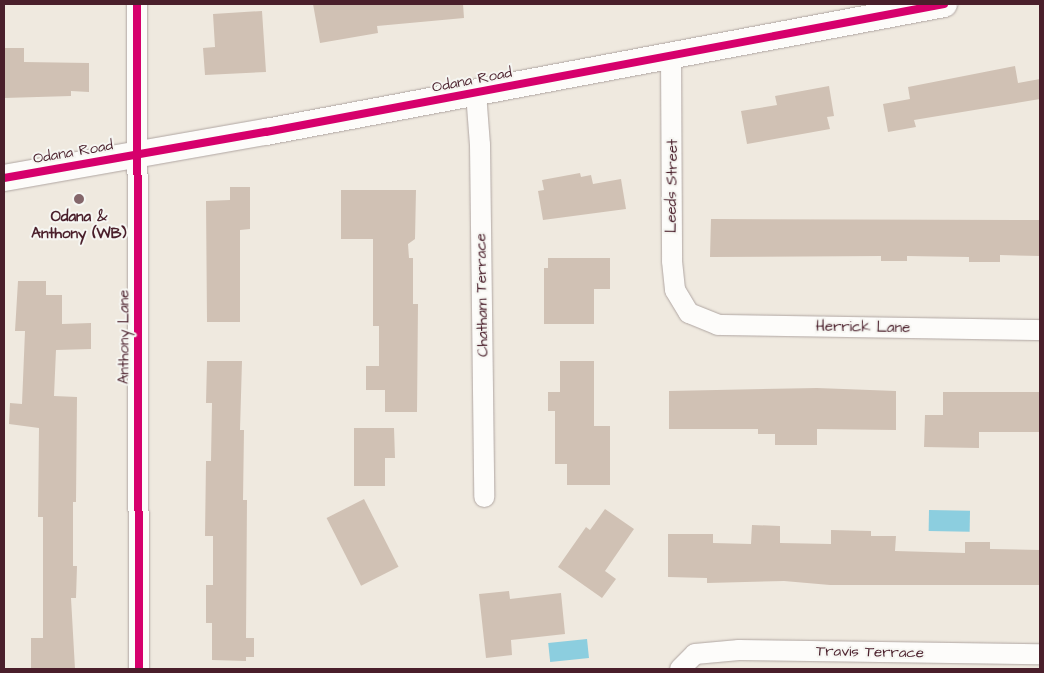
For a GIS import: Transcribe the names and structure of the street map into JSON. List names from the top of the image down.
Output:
{
  "streets": {
    "street": [
      "Odana Road",
      "Leeds Street",
      "Chatham Terrace",
      "Herrick Lane",
      "Anthony Lane",
      "Travis Terrace"
    ]
  },
  "crossings": [
    ["Odana Road", "Leeds Street"],
    ["Odana Road", "Chatham Terrace"],
    ["Odana Road", "Anthony Lane"],
    ["Leeds Street", "Herrick Lane"]
  ],
  "places": ["Odana & Anthony (WB)"]
}
